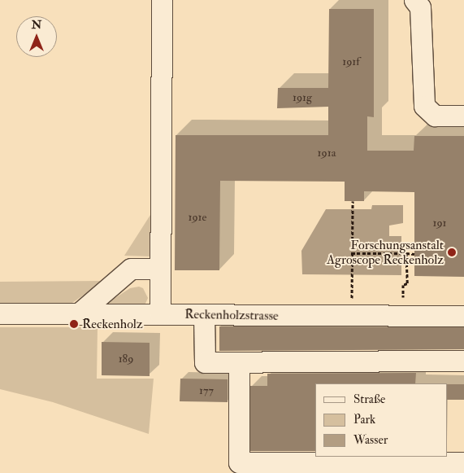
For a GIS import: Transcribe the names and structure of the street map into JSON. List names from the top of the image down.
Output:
{
  "streets": {
    "street": ["Reckenholzstrasse"]
  },
  "places": ["Forschungsanstalt Agroscope Reckenholz", "Reckenholz"],
  "house_numbers": [
    "191f",
    "191g",
    "191a",
    "191e",
    "191",
    "189",
    "177"
  ],
  "legend": ["Straße", "Park", "Wasser"],
  "north": "top"
}
